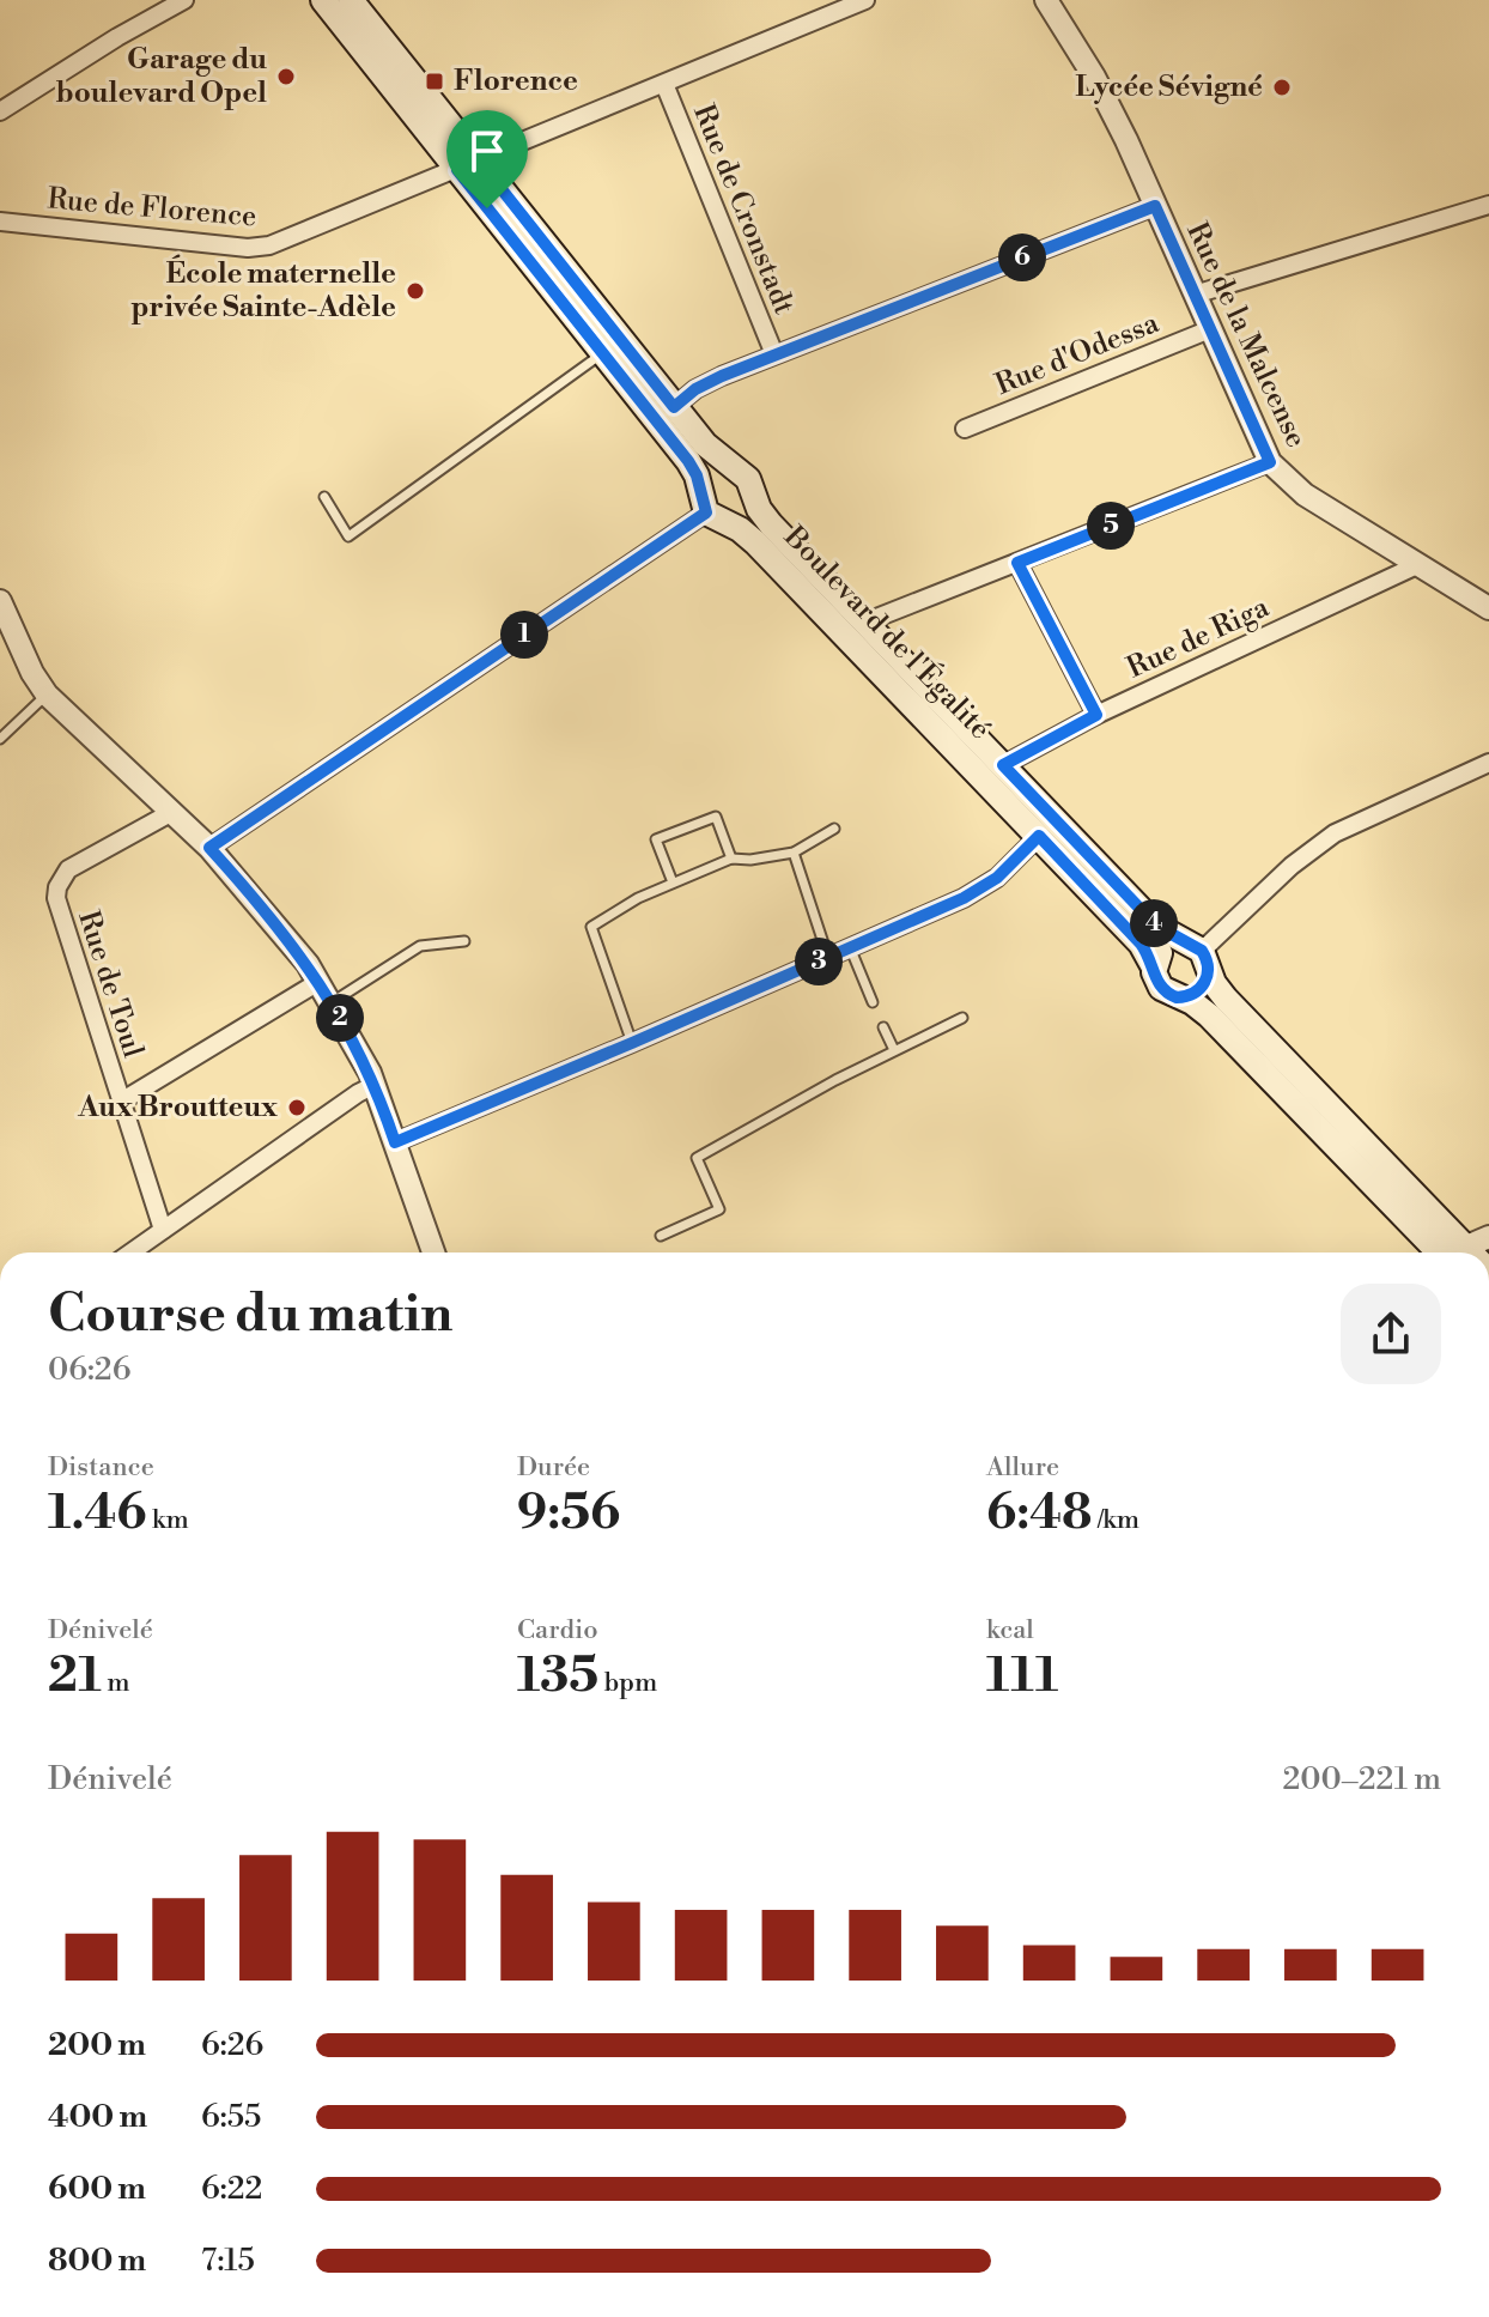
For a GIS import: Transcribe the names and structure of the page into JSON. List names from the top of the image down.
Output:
{
  "streets": {
    "main road": ["Boulevard de l'Égalité"],
    "street": [
      "Rue de Florence",
      "Rue de Cronstadt",
      "Rue de la Malcense",
      "Rue d'Odessa",
      "Rue de Riga",
      "Rue de Toul"
    ]
  },
  "crossings": [
    ["Rue de Florence", "Rue de Cronstadt"],
    ["Rue de la Malcense", "Rue d'Odessa"],
    ["Rue de la Malcense", "Rue de Riga"],
    ["Boulevard de l'Égalité", "Rue de Riga"]
  ],
  "places": {
    "other": [
      "Garage du boulevard Opel",
      "Lycée Sévigné",
      "École maternelle privée Sainte-Adèle",
      "Aux Broutteux"
    ],
    "transit": ["Florence"]
  },
  "page": {
    "pins": [
      "6",
      "5",
      "1",
      "4",
      "3",
      "2"
    ],
    "heading": ["Course du matin", "06:26"],
    "stats": [
      ["Distance", "1.46 km"],
      ["Durée", "9:56"],
      ["Allure", "6:48 /km"],
      ["Dénivelé", "21 m"],
      ["Cardio", "135 bpm"],
      ["kcal", "111"]
    ],
    "chart": ["Dénivelé", "200–221 m"],
    "list": [
      {
        "name": "200 m",
        "note": "6:26"
      },
      {
        "name": "400 m",
        "note": "6:55"
      },
      {
        "name": "600 m",
        "note": "6:22"
      },
      {
        "name": "800 m",
        "note": "7:15"
      }
    ]
  }
}
